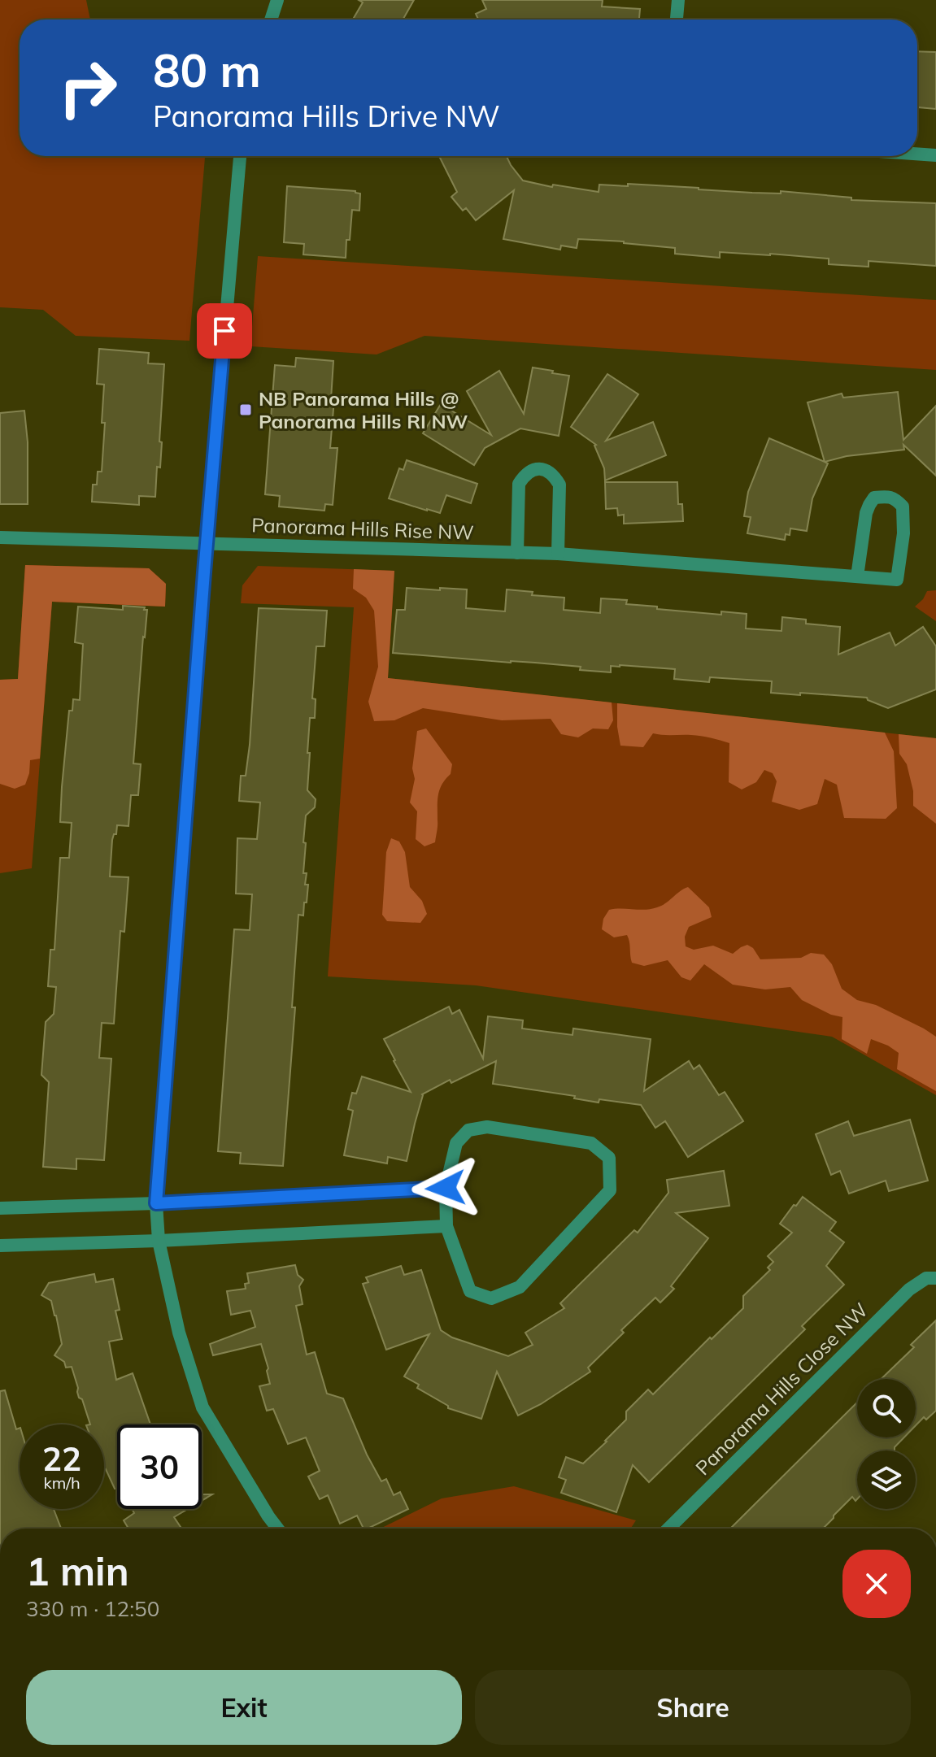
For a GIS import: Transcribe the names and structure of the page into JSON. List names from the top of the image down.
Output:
{
  "streets": {
    "street": ["Panorama Hills Rise NW", "Panorama Hills Close NW"]
  },
  "places": {
    "transit": ["NB Panorama Hills @ Panorama Hills RI NW"]
  },
  "page": {
    "turn": ["80 m", "Panorama Hills Drive NW"],
    "speed": "22 km/h",
    "limit": "30",
    "heading": ["1 min", "330 m · 12:50"],
    "buttons": ["Exit", "Share"]
  }
}
